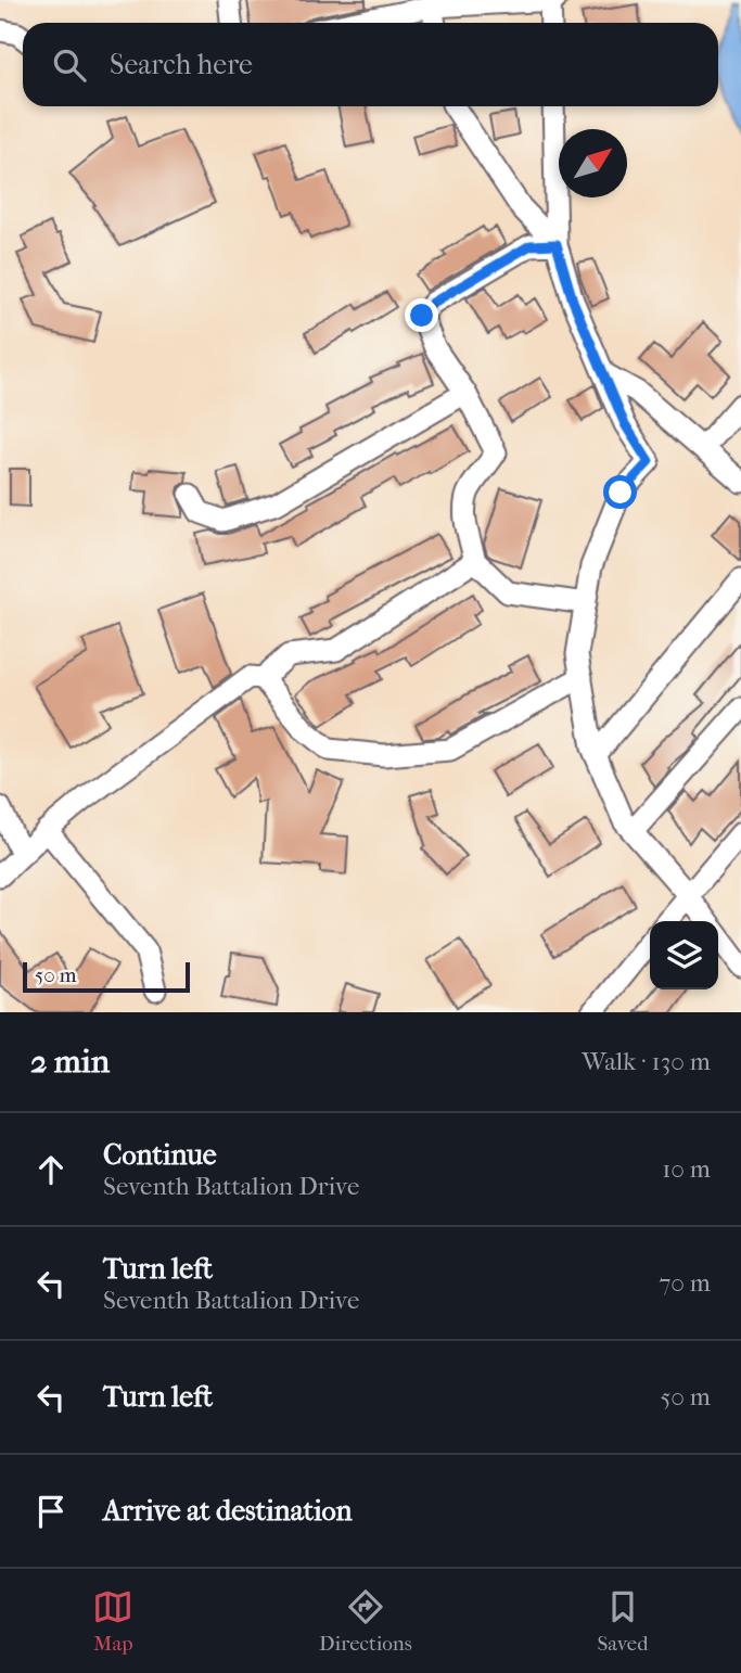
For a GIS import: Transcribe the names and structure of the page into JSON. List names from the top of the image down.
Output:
{
  "scale_bar": "50 m",
  "north": "top right",
  "page": {
    "search": "Search here",
    "scale": "50 m",
    "heading": ["2 min", "Walk · 130 m"],
    "list": [
      ["Continue", "Seventh Battalion Drive", "10 m"],
      ["Turn left", "Seventh Battalion Drive", "70 m"],
      ["Turn left", "50 m"],
      "Arrive at destination"
    ],
    "nav": ["Map", "Directions", "Saved"]
  }
}
